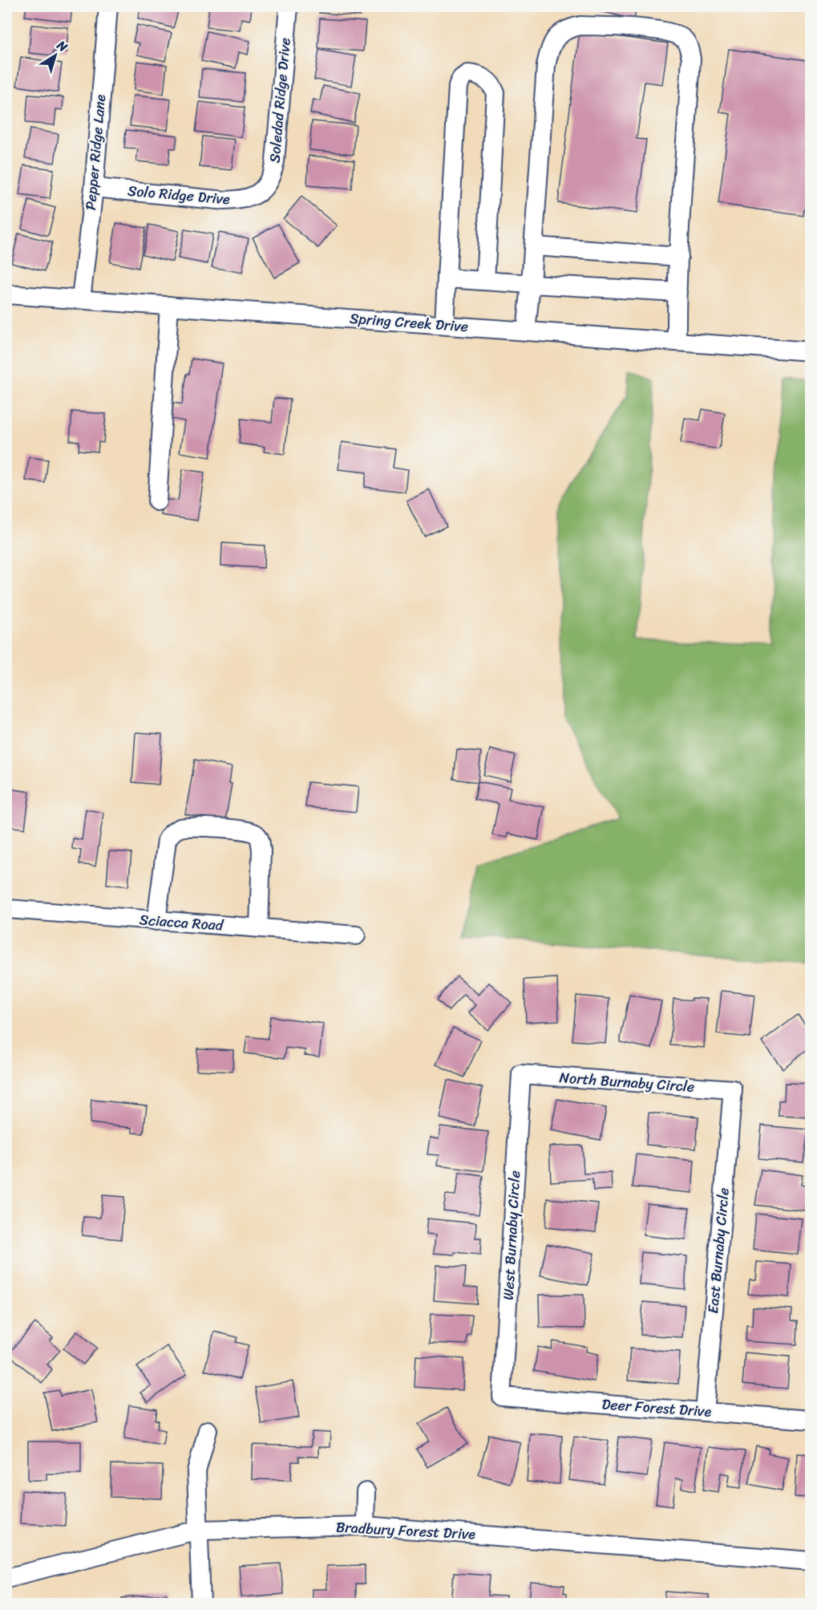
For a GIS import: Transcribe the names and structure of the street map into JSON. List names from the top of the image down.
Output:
{
  "streets": {
    "street": [
      "Soledad Ridge Drive",
      "Pepper Ridge Lane",
      "Solo Ridge Drive",
      "Spring Creek Drive",
      "Sciacca Road",
      "North Burnaby Circle",
      "West Burnaby Circle",
      "East Burnaby Circle",
      "Deer Forest Drive",
      "Bradbury Forest Drive"
    ]
  },
  "crossings": [
    ["Soledad Ridge Drive", "Solo Ridge Drive"],
    ["Pepper Ridge Lane", "Solo Ridge Drive"],
    ["Pepper Ridge Lane", "Spring Creek Drive"],
    ["North Burnaby Circle", "West Burnaby Circle"],
    ["North Burnaby Circle", "East Burnaby Circle"],
    ["West Burnaby Circle", "Deer Forest Drive"],
    ["East Burnaby Circle", "Deer Forest Drive"]
  ],
  "north": "top right"
}
